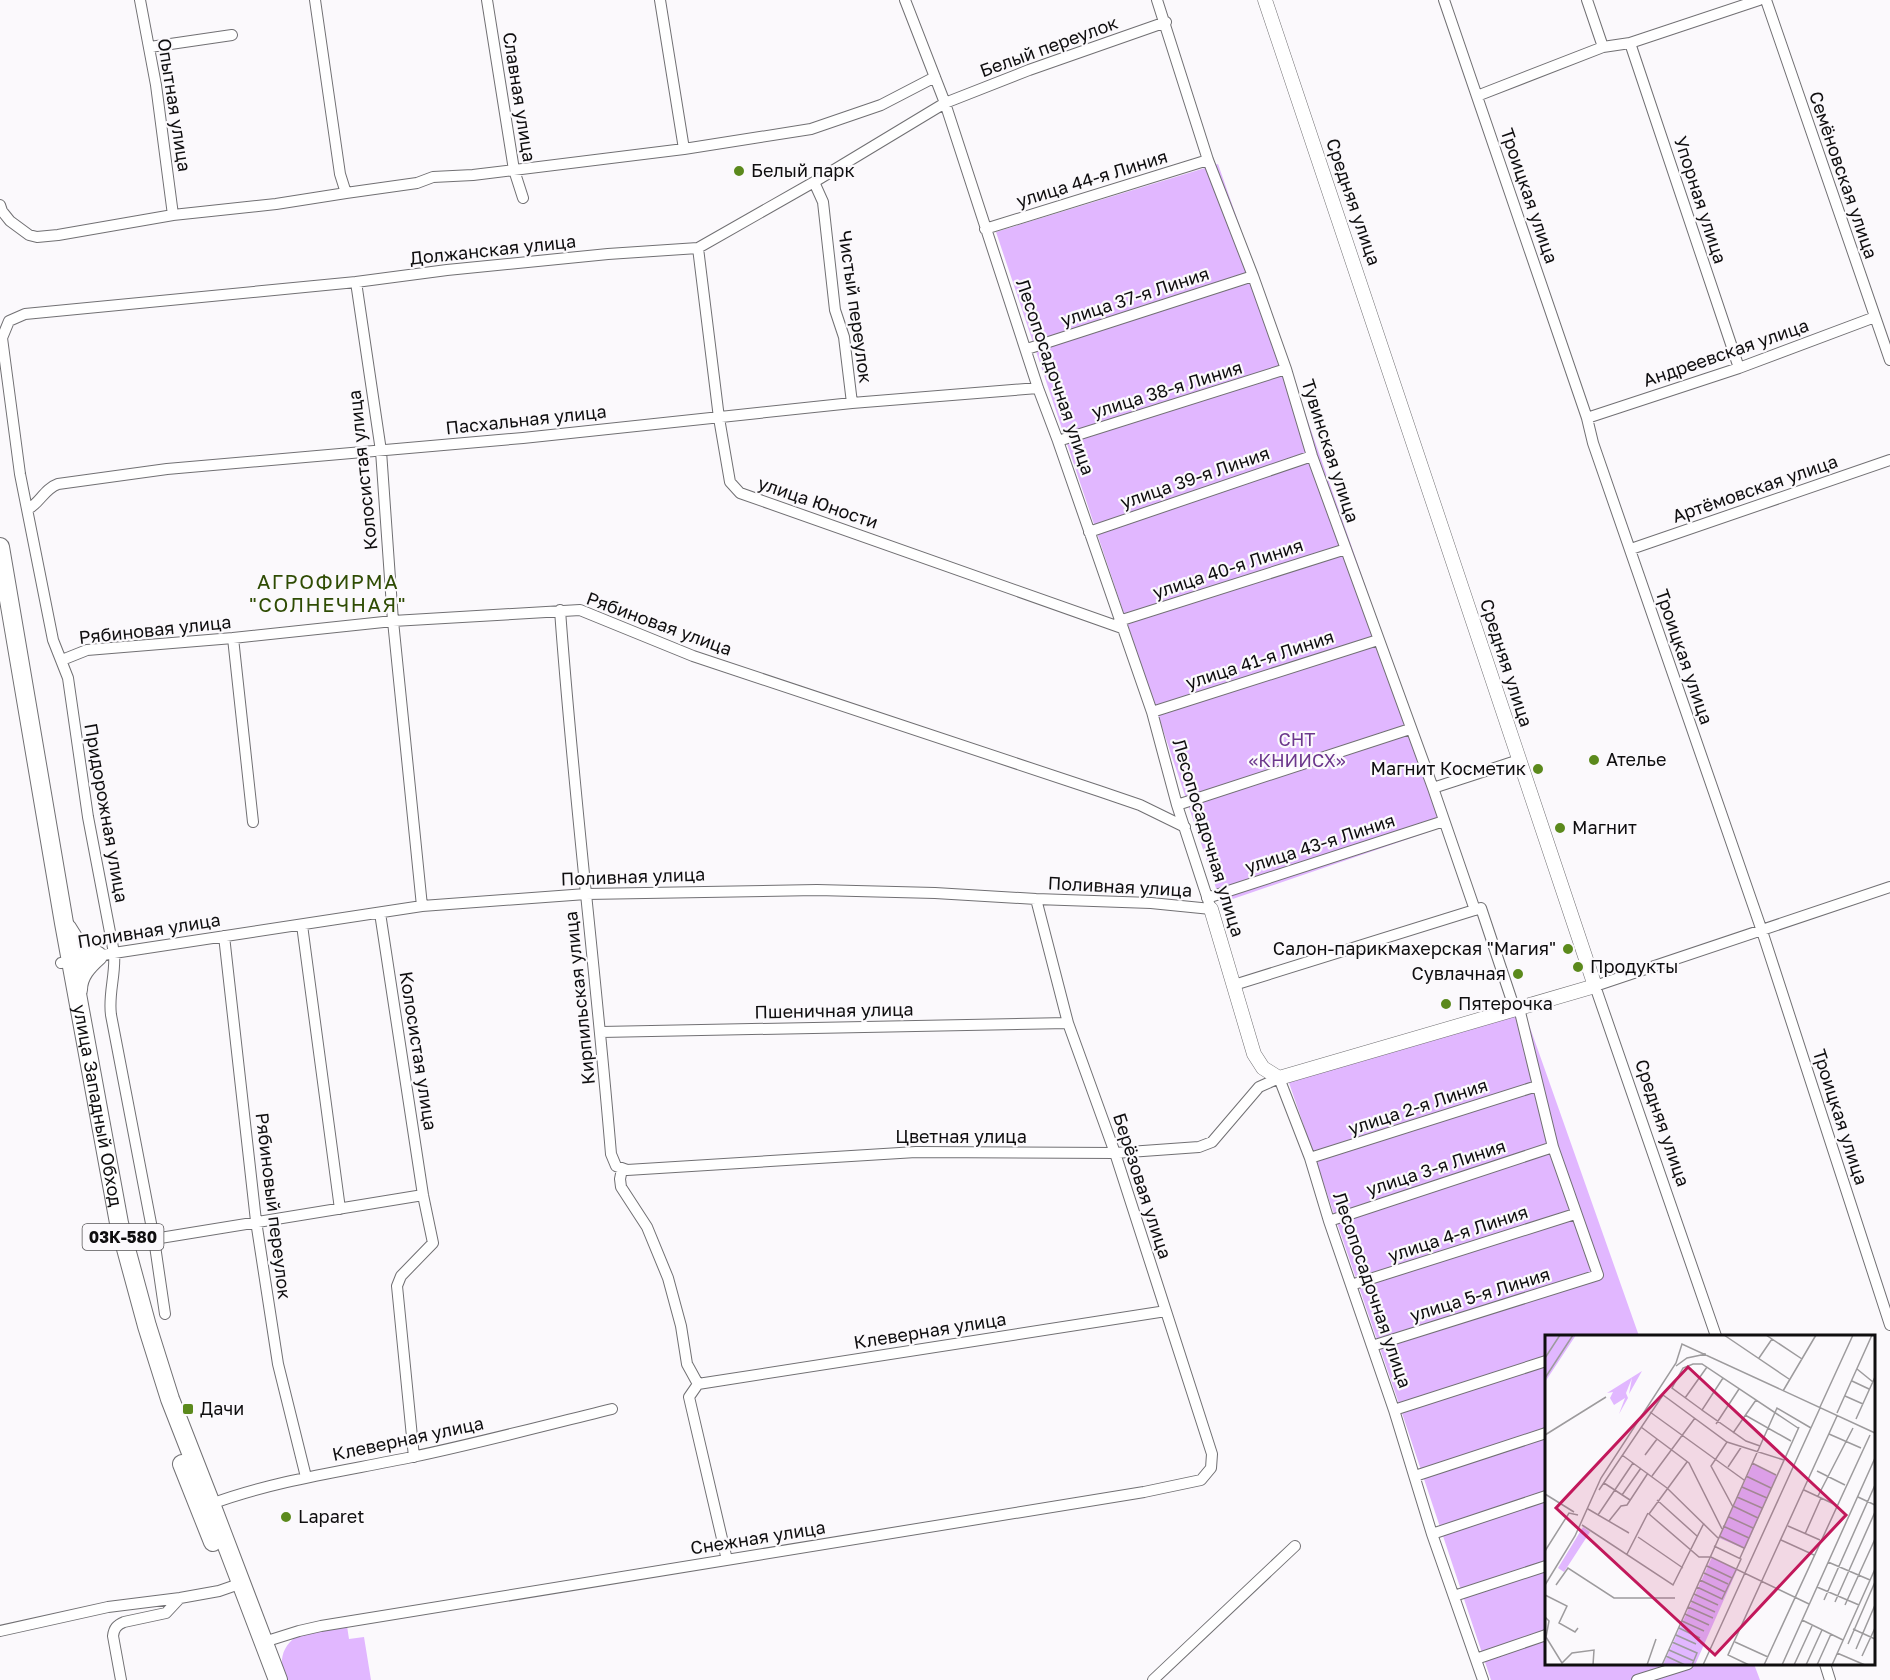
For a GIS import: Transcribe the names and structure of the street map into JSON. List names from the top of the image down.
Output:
{
  "streets": {
    "highway": ["улица Западный Обход", "03К-580"],
    "street": [
      "Белый переулок",
      "Славная улица",
      "Опытная улица",
      "Семёновская улица",
      "улица 44-я Линия",
      "Троицкая улица",
      "Упорная улица",
      "Средняя улица",
      "Должанская улица",
      "улица 37-я Линия",
      "Чистый переулок",
      "Андреевская улица",
      "Лесопосадочная улица",
      "улица 38-я Линия",
      "Пасхальная улица",
      "Тувинская улица",
      "Колосистая улица",
      "улица 39-я Линия",
      "Артёмовская улица",
      "улица Юности",
      "улица 40-я Линия",
      "Рябиновая улица",
      "улица 41-я Линия",
      "Придорожная улица",
      "улица 43-я Линия",
      "Поливная улица",
      "Кирпильская улица",
      "Пшеничная улица",
      "улица 2-я Линия",
      "Цветная улица",
      "улица 3-я Линия",
      "Берёзовая улица",
      "Рябиновый переулок",
      "улица 4-я Линия",
      "улица 5-я Линия",
      "Клеверная улица",
      "Снежная улица"
    ]
  },
  "crossings": [
    ["Белый переулок", "Должанская улица"],
    ["Белый переулок", "Лесопосадочная улица"],
    ["Белый переулок", "Тувинская улица"],
    ["Семёновская улица", "Андреевская улица"],
    ["улица 44-я Линия", "Лесопосадочная улица"],
    ["улица 44-я Линия", "Тувинская улица"],
    ["Троицкая улица", "Андреевская улица"],
    ["Троицкая улица", "Артёмовская улица"],
    ["Упорная улица", "Андреевская улица"],
    ["Должанская улица", "Чистый переулок"],
    ["Должанская улица", "Лесопосадочная улица"],
    ["Должанская улица", "Колосистая улица"],
    ["Должанская улица", "улица Юности"],
    ["Должанская улица", "Придорожная улица"],
    ["улица 37-я Линия", "Лесопосадочная улица"],
    ["улица 37-я Линия", "Тувинская улица"],
    ["Чистый переулок", "Пасхальная улица"],
    ["Лесопосадочная улица", "улица 38-я Линия"],
    ["Лесопосадочная улица", "Пасхальная улица"],
    ["Лесопосадочная улица", "улица 39-я Линия"],
    ["Лесопосадочная улица", "улица Юности"],
    ["Лесопосадочная улица", "улица 40-я Линия"],
    ["Лесопосадочная улица", "Рябиновая улица"],
    ["Лесопосадочная улица", "улица 41-я Линия"],
    ["Лесопосадочная улица", "улица 43-я Линия"],
    ["Лесопосадочная улица", "Поливная улица"],
    ["Лесопосадочная улица", "улица 2-я Линия"],
    ["Лесопосадочная улица", "Цветная улица"],
    ["Лесопосадочная улица", "улица 3-я Линия"],
    ["Лесопосадочная улица", "улица 4-я Линия"],
    ["Лесопосадочная улица", "улица 5-я Линия"],
    ["улица 38-я Линия", "Тувинская улица"],
    ["Пасхальная улица", "Колосистая улица"],
    ["Пасхальная улица", "улица Юности"],
    ["Пасхальная улица", "Придорожная улица"],
    ["Тувинская улица", "улица 39-я Линия"],
    ["Тувинская улица", "улица 40-я Линия"],
    ["Тувинская улица", "улица 41-я Линия"],
    ["Тувинская улица", "улица 43-я Линия"],
    ["Тувинская улица", "улица 2-я Линия"],
    ["Тувинская улица", "улица 3-я Линия"],
    ["Тувинская улица", "улица 4-я Линия"],
    ["Тувинская улица", "улица 5-я Линия"],
    ["Колосистая улица", "Рябиновая улица"],
    ["Колосистая улица", "Поливная улица"],
    ["Колосистая улица", "Клеверная улица"],
    ["улица Юности", "улица 40-я Линия"],
    ["Рябиновая улица", "Придорожная улица"],
    ["Рябиновая улица", "Кирпильская улица"],
    ["Придорожная улица", "Поливная улица"],
    ["улица 43-я Линия", "Поливная улица"],
    ["Поливная улица", "Кирпильская улица"],
    ["Поливная улица", "улица Западный Обход"],
    ["Поливная улица", "Берёзовая улица"],
    ["Поливная улица", "Рябиновый переулок"],
    ["Кирпильская улица", "Пшеничная улица"],
    ["Кирпильская улица", "Цветная улица"],
    ["Кирпильская улица", "Клеверная улица"],
    ["Пшеничная улица", "Берёзовая улица"],
    ["улица Западный Обход", "Клеверная улица"],
    ["улица Западный Обход", "Снежная улица"],
    ["Цветная улица", "Берёзовая улица"],
    ["Берёзовая улица", "Клеверная улица"],
    ["Берёзовая улица", "Снежная улица"],
    ["Рябиновый переулок", "Клеверная улица"]
  ],
  "districts": ["АГРОФИРМА \"СОЛНЕЧНАЯ\""],
  "parks": ["СНТ «КНИИСХ»"],
  "places": {
    "other": [
      "Белый парк",
      "Ателье",
      "Магнит Косметик",
      "Магнит",
      "Салон-парикмахерская \"Магия\"",
      "Продукты",
      "Сувлачная",
      "Пятерочка",
      "Laparet"
    ],
    "transit": ["Дачи"]
  }
}
